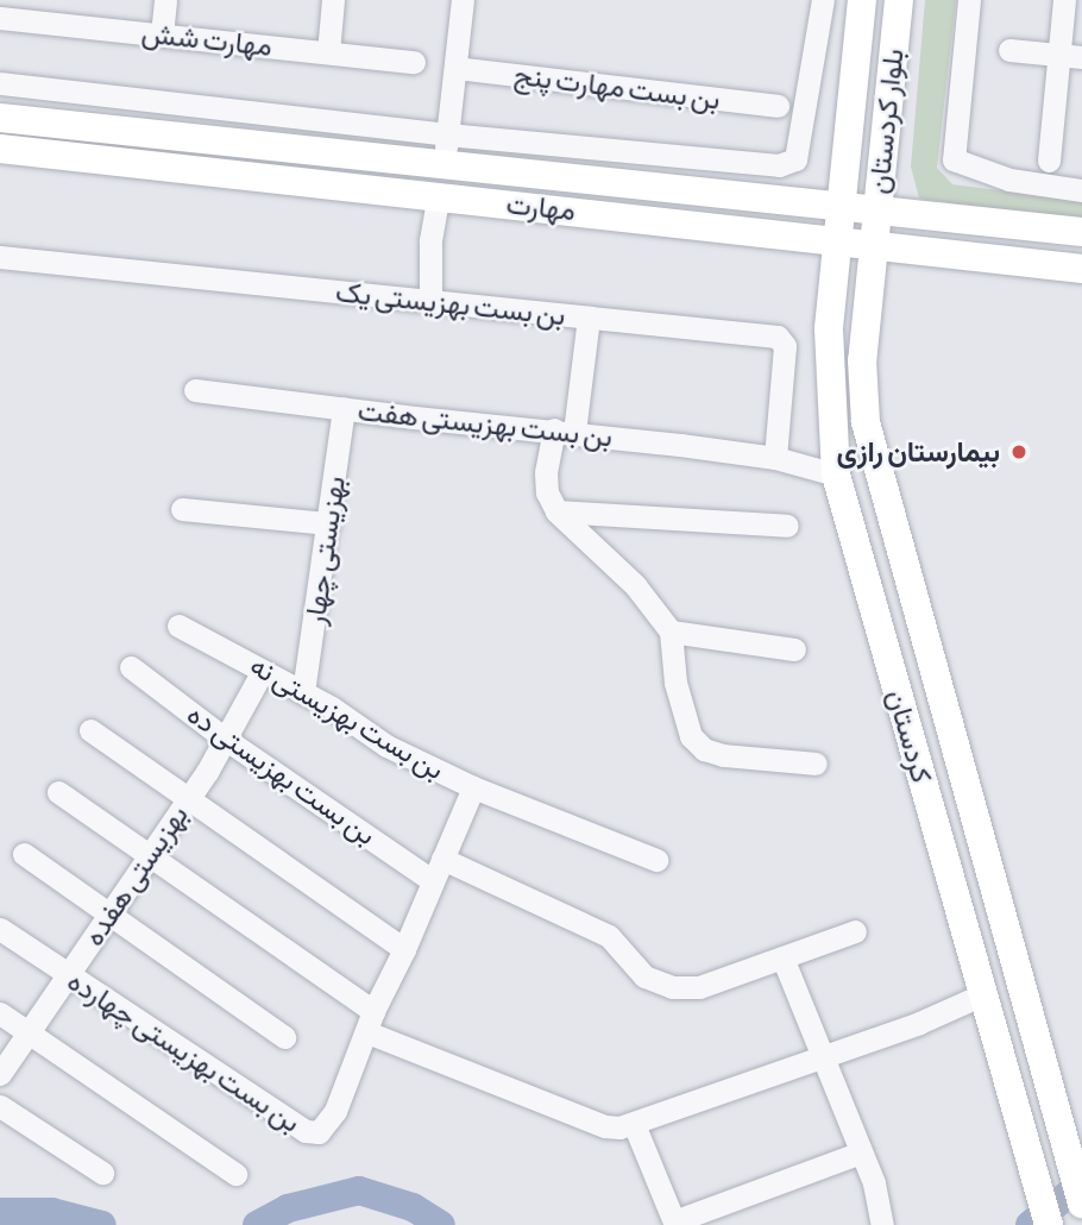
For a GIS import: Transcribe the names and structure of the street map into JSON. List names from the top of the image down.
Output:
{
  "streets": {
    "main road": ["بلوار کردستان", "مهارت", "کردستان"],
    "street": [
      "مهارت شش",
      "بن بست مهارت پنج",
      "بن بست بهزیستی یک",
      "بن بست بهزیستی هفت",
      "بهزیستی چهار",
      "بن بست بهزیستی نه",
      "بن بست بهزیستی ده",
      "بهزیستی هفده",
      "بن بست بهزیستی چهارده"
    ]
  },
  "crossings": [
    ["بلوار کردستان", "مهارت"],
    ["بلوار کردستان", "کردستان"],
    ["مهارت", "کردستان"],
    ["بن بست بهزیستی یک", "بن بست بهزیستی هفت"],
    ["بن بست بهزیستی هفت", "بهزیستی چهار"],
    ["بن بست بهزیستی هفت", "کردستان"],
    ["بهزیستی چهار", "بن بست بهزیستی نه"],
    ["بن بست بهزیستی نه", "بهزیستی هفده"],
    ["بن بست بهزیستی ده", "بهزیستی هفده"],
    ["بهزیستی هفده", "بن بست بهزیستی چهارده"]
  ],
  "places": ["بیمارستان رازی"]
}
